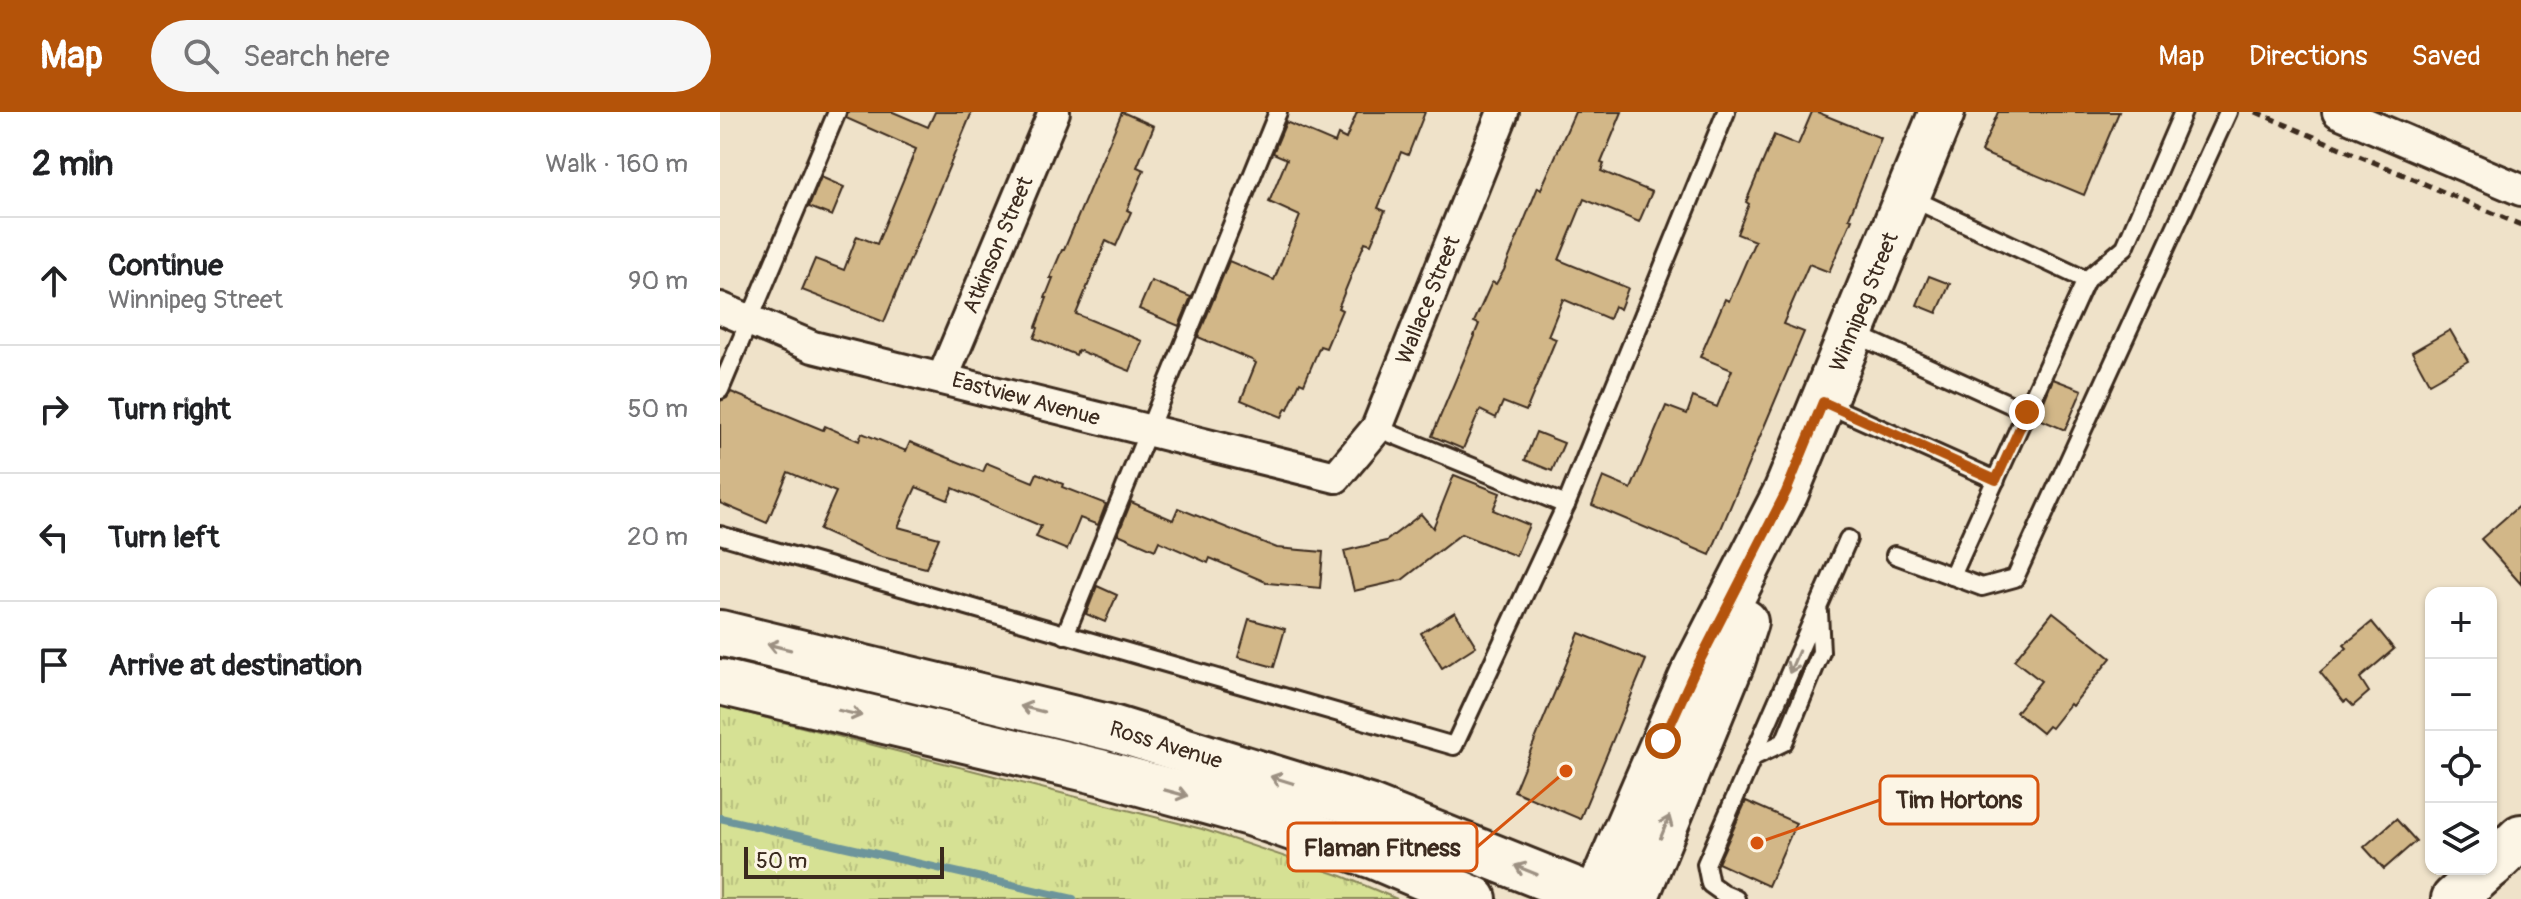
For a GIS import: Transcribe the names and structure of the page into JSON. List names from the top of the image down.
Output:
{
  "streets": {
    "main road": ["Winnipeg Street", "Ross Avenue"],
    "street": ["Atkinson Street", "Wallace Street", "Eastview Avenue"]
  },
  "crossings": [
    ["Atkinson Street", "Eastview Avenue"],
    ["Wallace Street", "Eastview Avenue"],
    ["Winnipeg Street", "Ross Avenue"]
  ],
  "places": ["Flaman Fitness", "Tim Hortons"],
  "scale_bar": "50 m",
  "page": {
    "header": "Map",
    "search": "Search here",
    "nav": ["Map", "Directions", "Saved"],
    "heading": ["2 min", "Walk · 160 m"],
    "list": [
      ["Continue", "Winnipeg Street", "90 m"],
      ["Turn right", "50 m"],
      ["Turn left", "20 m"],
      "Arrive at destination"
    ],
    "map_buttons": ["+", "−"],
    "scale": "50 m"
  }
}
